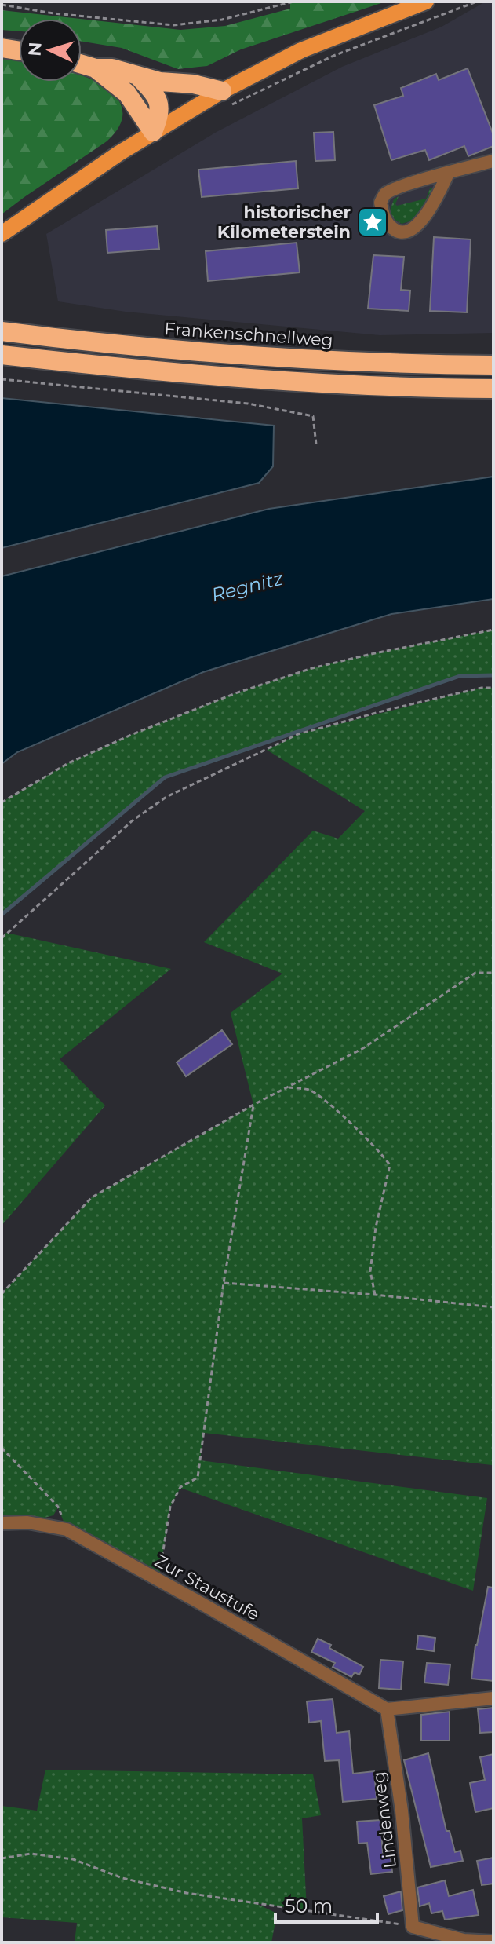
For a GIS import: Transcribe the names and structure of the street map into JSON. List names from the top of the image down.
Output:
{
  "streets": {
    "highway": ["Frankenschnellweg"],
    "street": ["Zur Staustufe", "Lindenweg"]
  },
  "crossings": [
    ["Zur Staustufe", "Lindenweg"]
  ],
  "water": ["Regnitz"],
  "places": {
    "place": ["historischer Kilometerstein"]
  },
  "scale_bar": "50 m",
  "north": "left"
}
